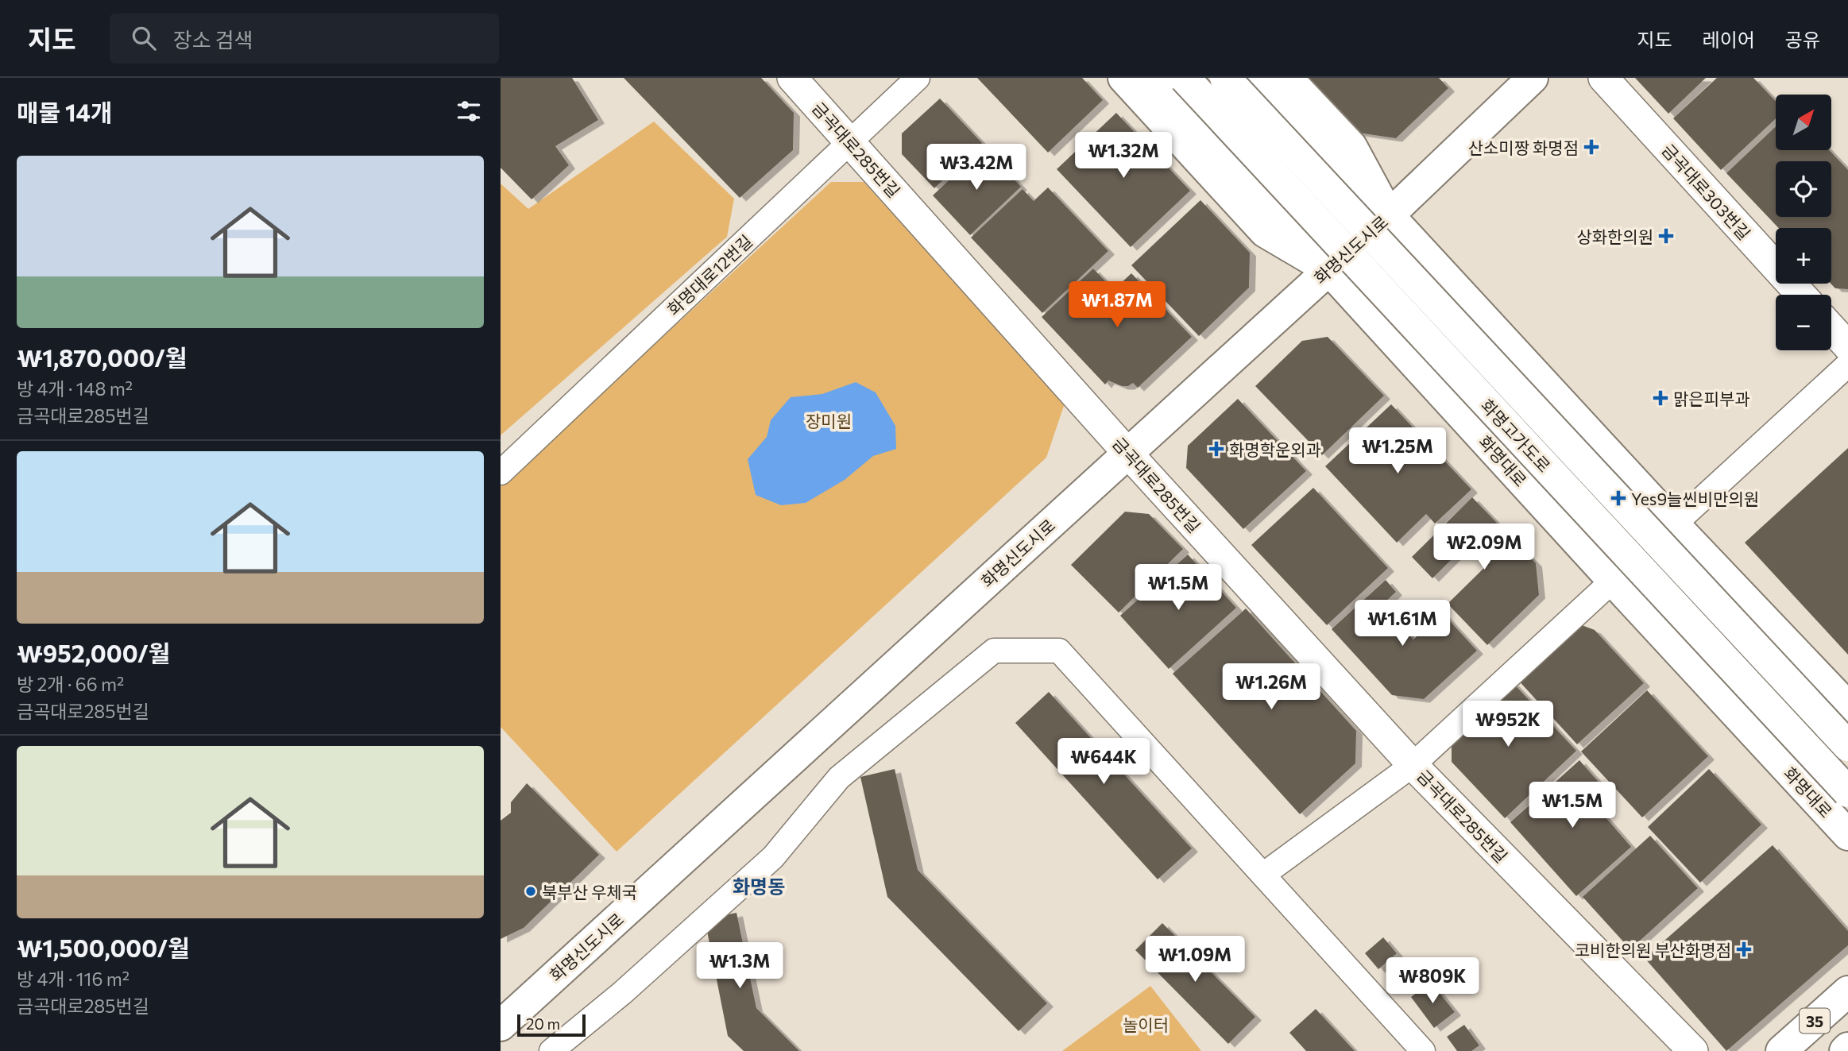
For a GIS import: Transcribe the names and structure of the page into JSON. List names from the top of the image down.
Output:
{
  "streets": {
    "main road": [
      "화명신도시로",
      "화명고가도로",
      "화명대로",
      "35"
    ],
    "street": ["금곡대로285번길", "금곡대로303번길", "화명대로12번길"]
  },
  "crossings": [
    ["금곡대로285번길", "화명신도시로"],
    ["금곡대로285번길", "화명대로12번길"],
    ["화명신도시로", "화명대로"]
  ],
  "districts": ["화명동"],
  "parks": ["장미원", "놀이터"],
  "places": {
    "health": [
      "산소미짱 화명점",
      "상화한의원",
      "맑은피부과",
      "화명학운외과",
      "Yes9늘씬비만의원",
      "코비한의원 부산화명점"
    ],
    "other": ["북부산 우체국"]
  },
  "scale_bar": "20 m",
  "north": "top right",
  "page": {
    "header": "지도",
    "search": "장소 검색",
    "nav": ["지도", "레이어", "공유"],
    "heading": "매물 14개",
    "map_buttons": ["+", "−"],
    "price": [
      "₩1.32M",
      "₩3.42M",
      "₩1.87M",
      "₩1.25M",
      "₩2.09M",
      "₩1.5M",
      "₩1.61M",
      "₩1.26M",
      "₩952K",
      "₩644K",
      "₩1.5M",
      "₩1.09M",
      "₩1.3M",
      "₩809K"
    ],
    "list": [
      {
        "name": "₩1,870,000/월",
        "note": "방 4개 · 148 m² · 금곡대로285번길"
      },
      {
        "name": "₩952,000/월",
        "note": "방 2개 · 66 m² · 금곡대로285번길"
      },
      {
        "name": "₩1,500,000/월",
        "note": "방 4개 · 116 m² · 금곡대로285번길"
      }
    ],
    "scale": "20 m"
  }
}
